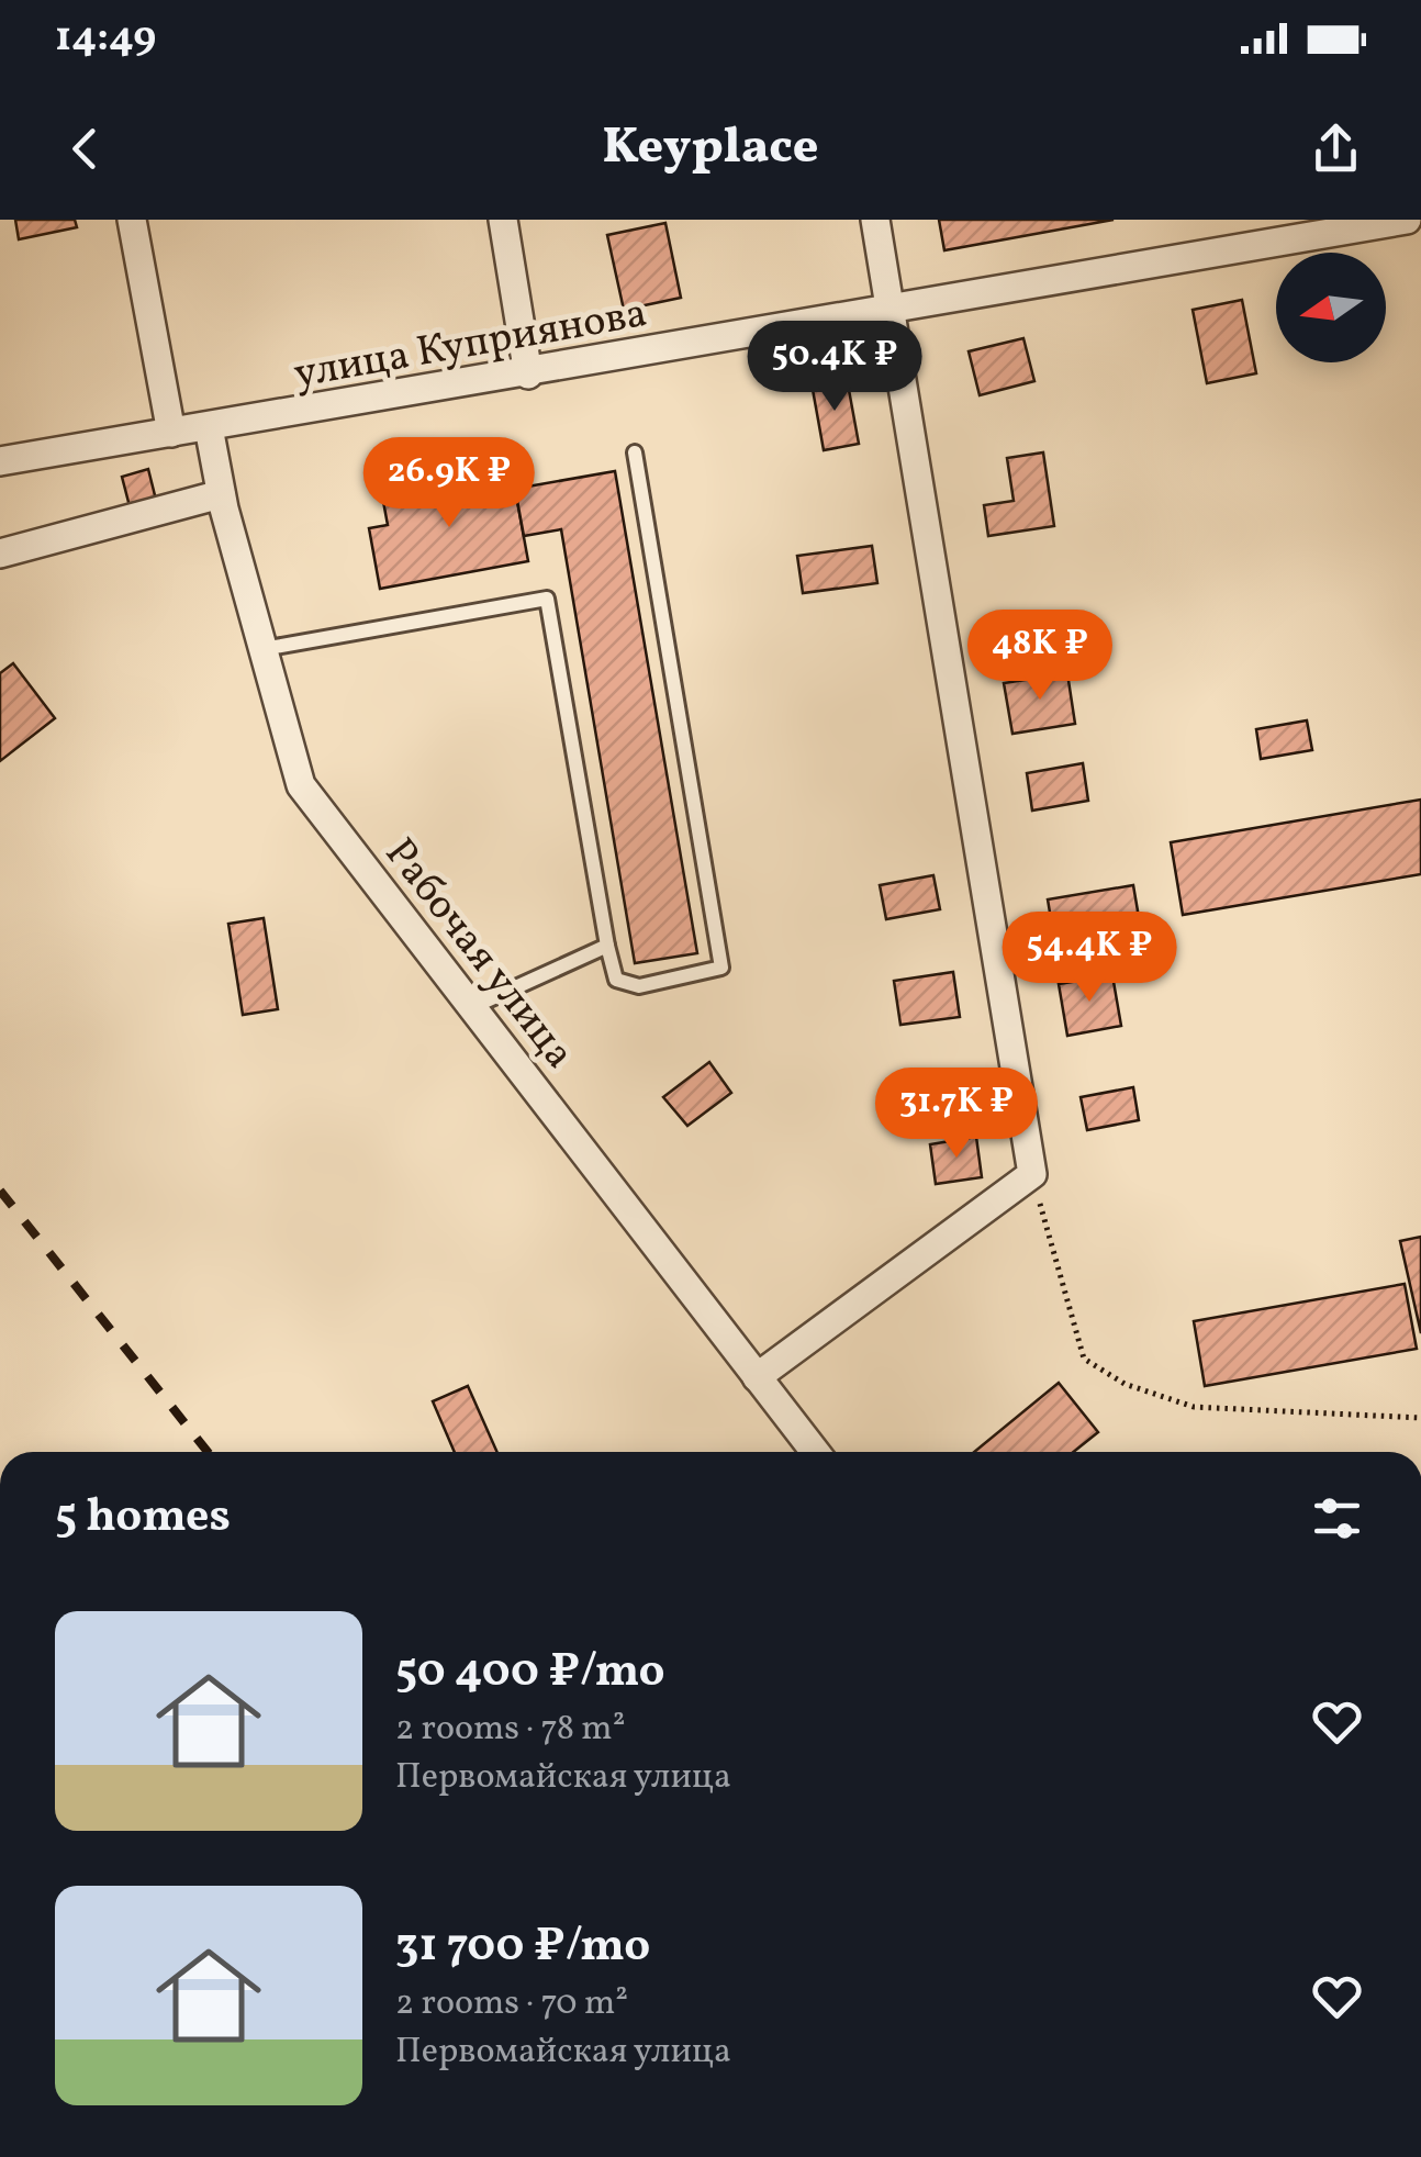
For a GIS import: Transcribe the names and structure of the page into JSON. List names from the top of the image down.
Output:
{
  "streets": {
    "street": ["улица Куприянова", "Рабочая улица"]
  },
  "crossings": [
    ["улица Куприянова", "Рабочая улица"]
  ],
  "north": "left",
  "page": {
    "status": "14:49",
    "header": "Keyplace",
    "price": [
      "50.4K ₽",
      "26.9K ₽",
      "48K ₽",
      "54.4K ₽",
      "31.7K ₽"
    ],
    "heading": "5 homes",
    "list": [
      {
        "name": "50 400 ₽/mo",
        "note": "2 rooms · 78 m² · Первомайская улица"
      },
      {
        "name": "31 700 ₽/mo",
        "note": "2 rooms · 70 m² · Первомайская улица"
      }
    ]
  }
}
